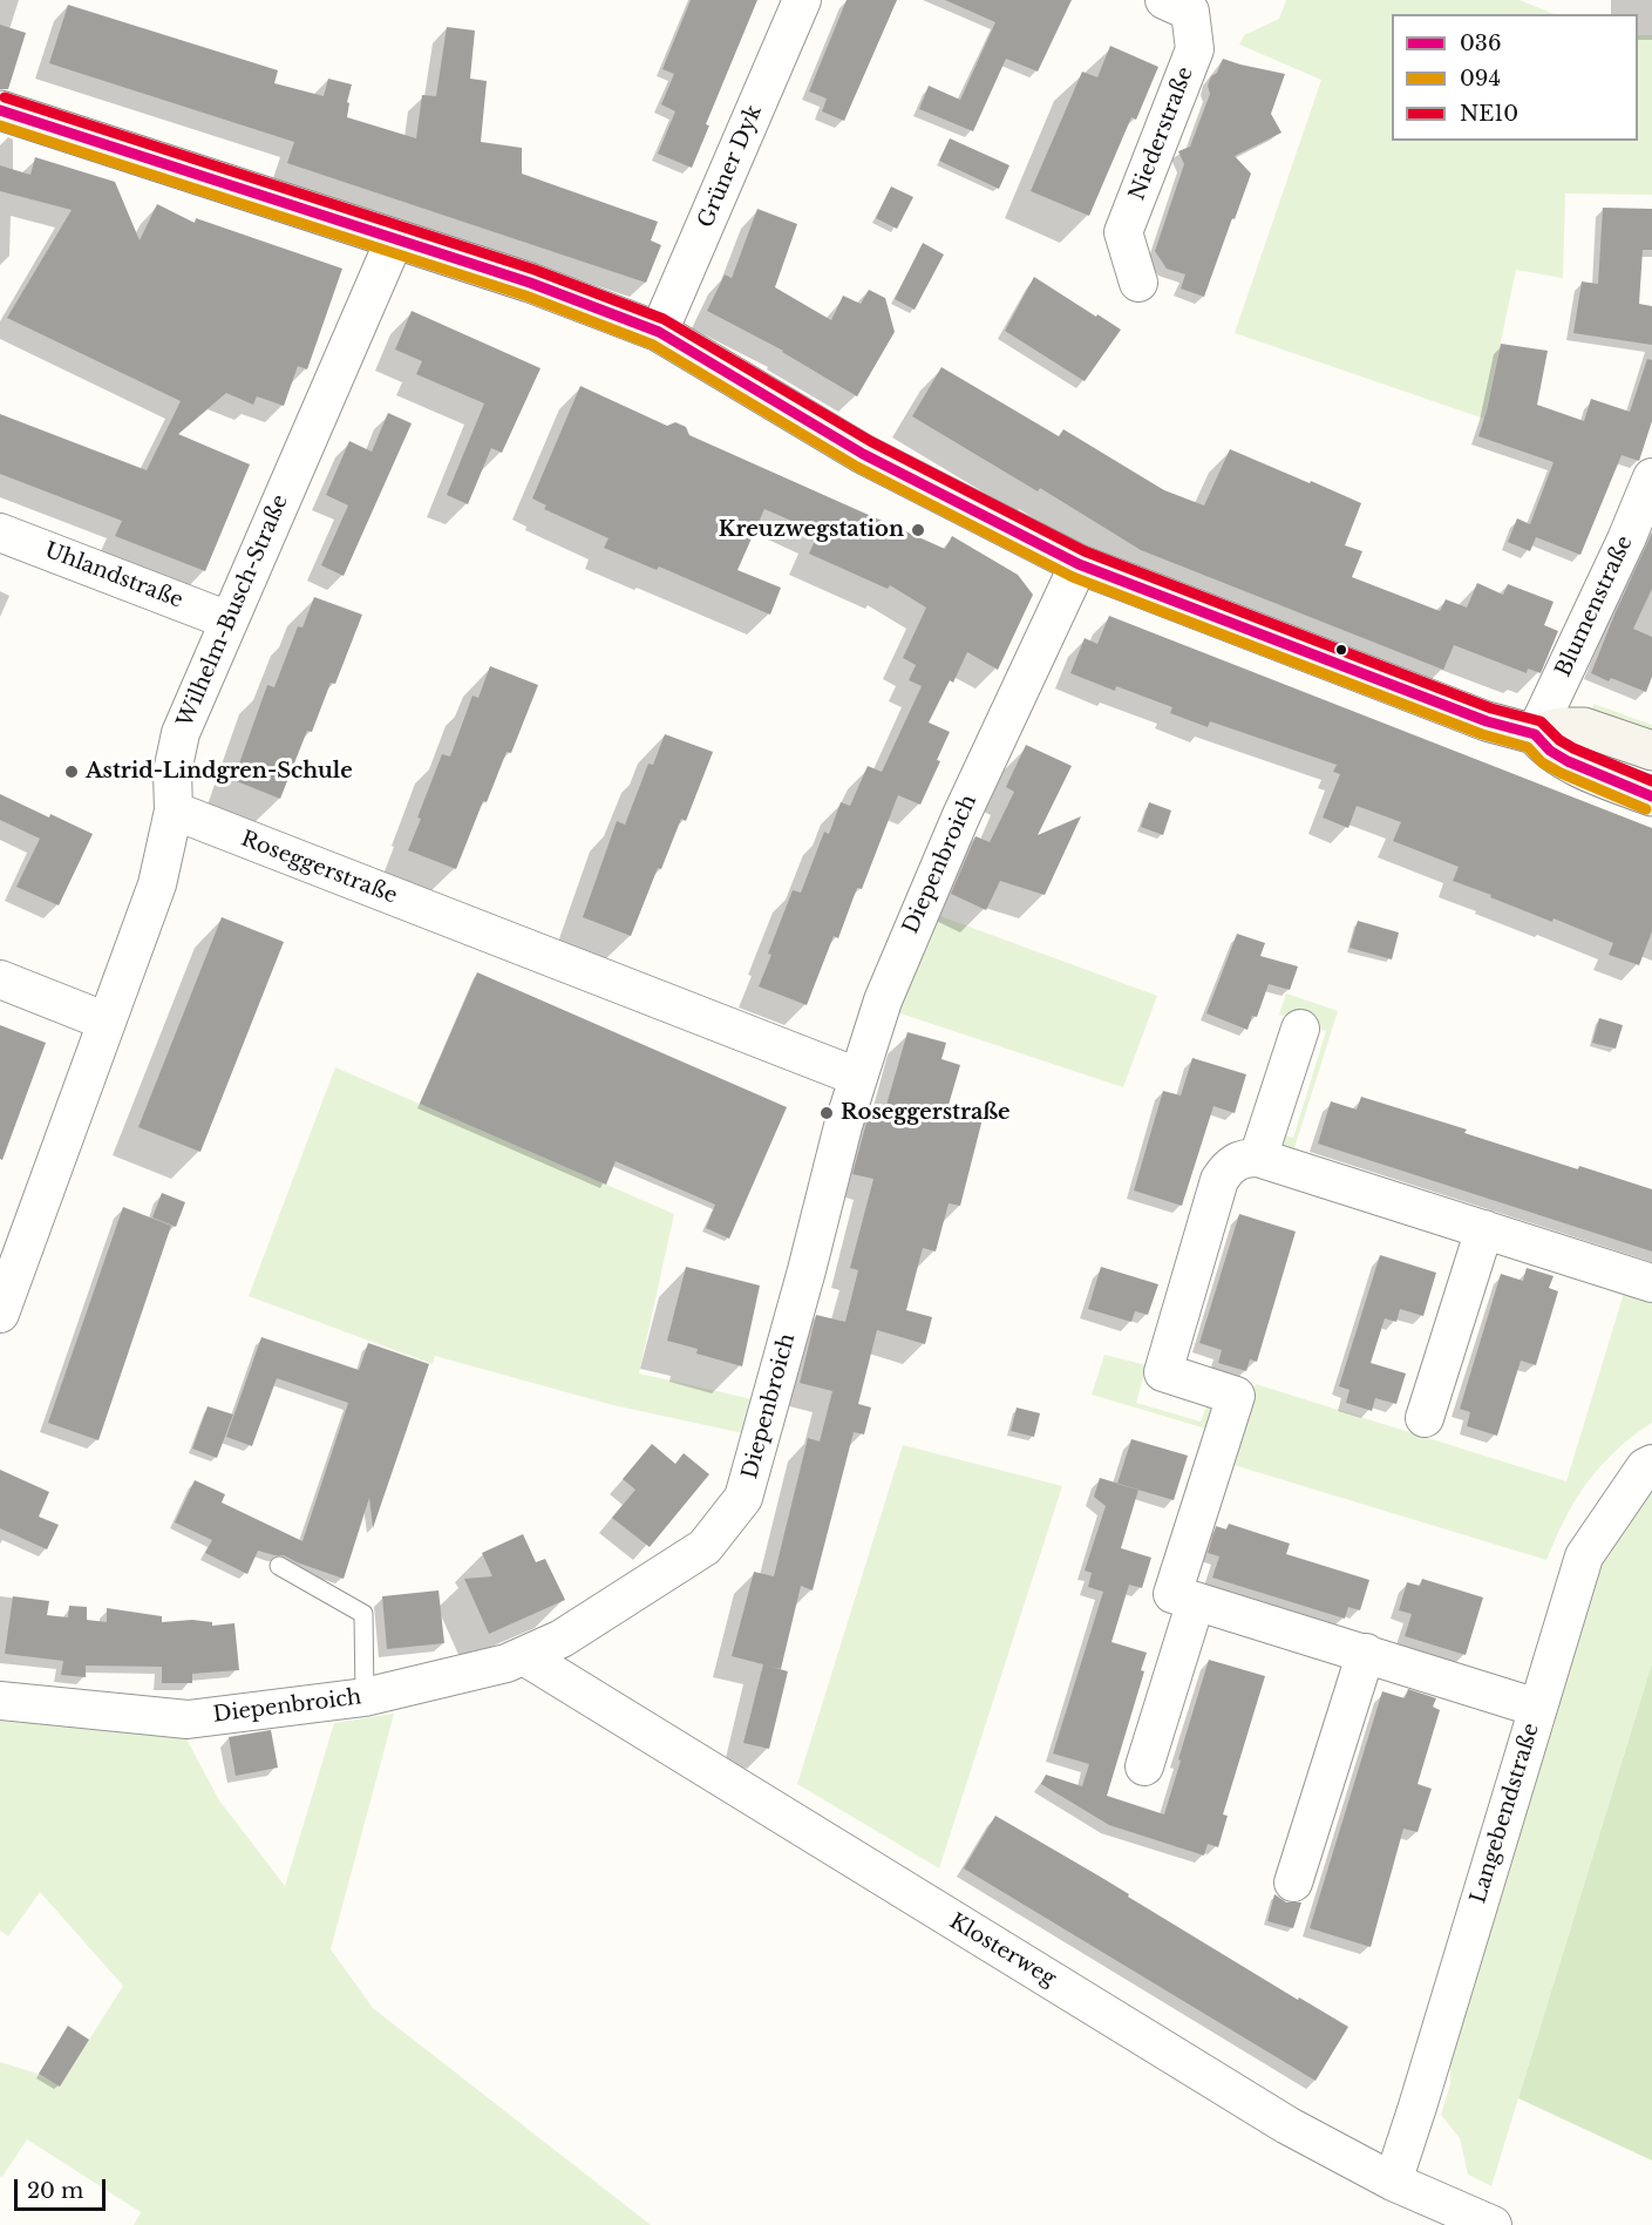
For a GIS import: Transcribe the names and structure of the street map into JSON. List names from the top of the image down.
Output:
{
  "streets": {
    "street": [
      "Niederstraße",
      "Grüner Dyk",
      "Uhlandstraße",
      "Blumenstraße",
      "Wilhelm-Busch-Straße",
      "Diepenbroich",
      "Roseggerstraße",
      "Langebendstraße",
      "Klosterweg"
    ]
  },
  "crossings": [
    ["Uhlandstraße", "Wilhelm-Busch-Straße"],
    ["Wilhelm-Busch-Straße", "Roseggerstraße"],
    ["Diepenbroich", "Roseggerstraße"],
    ["Diepenbroich", "Klosterweg"],
    ["Langebendstraße", "Klosterweg"]
  ],
  "places": ["Kreuzwegstation", "Astrid-Lindgren-Schule", "Roseggerstraße"],
  "lines": ["transit line NE10", "transit line 036", "transit line 094"],
  "legend": ["036", "094", "NE10"],
  "scale_bar": "20 m"
}
